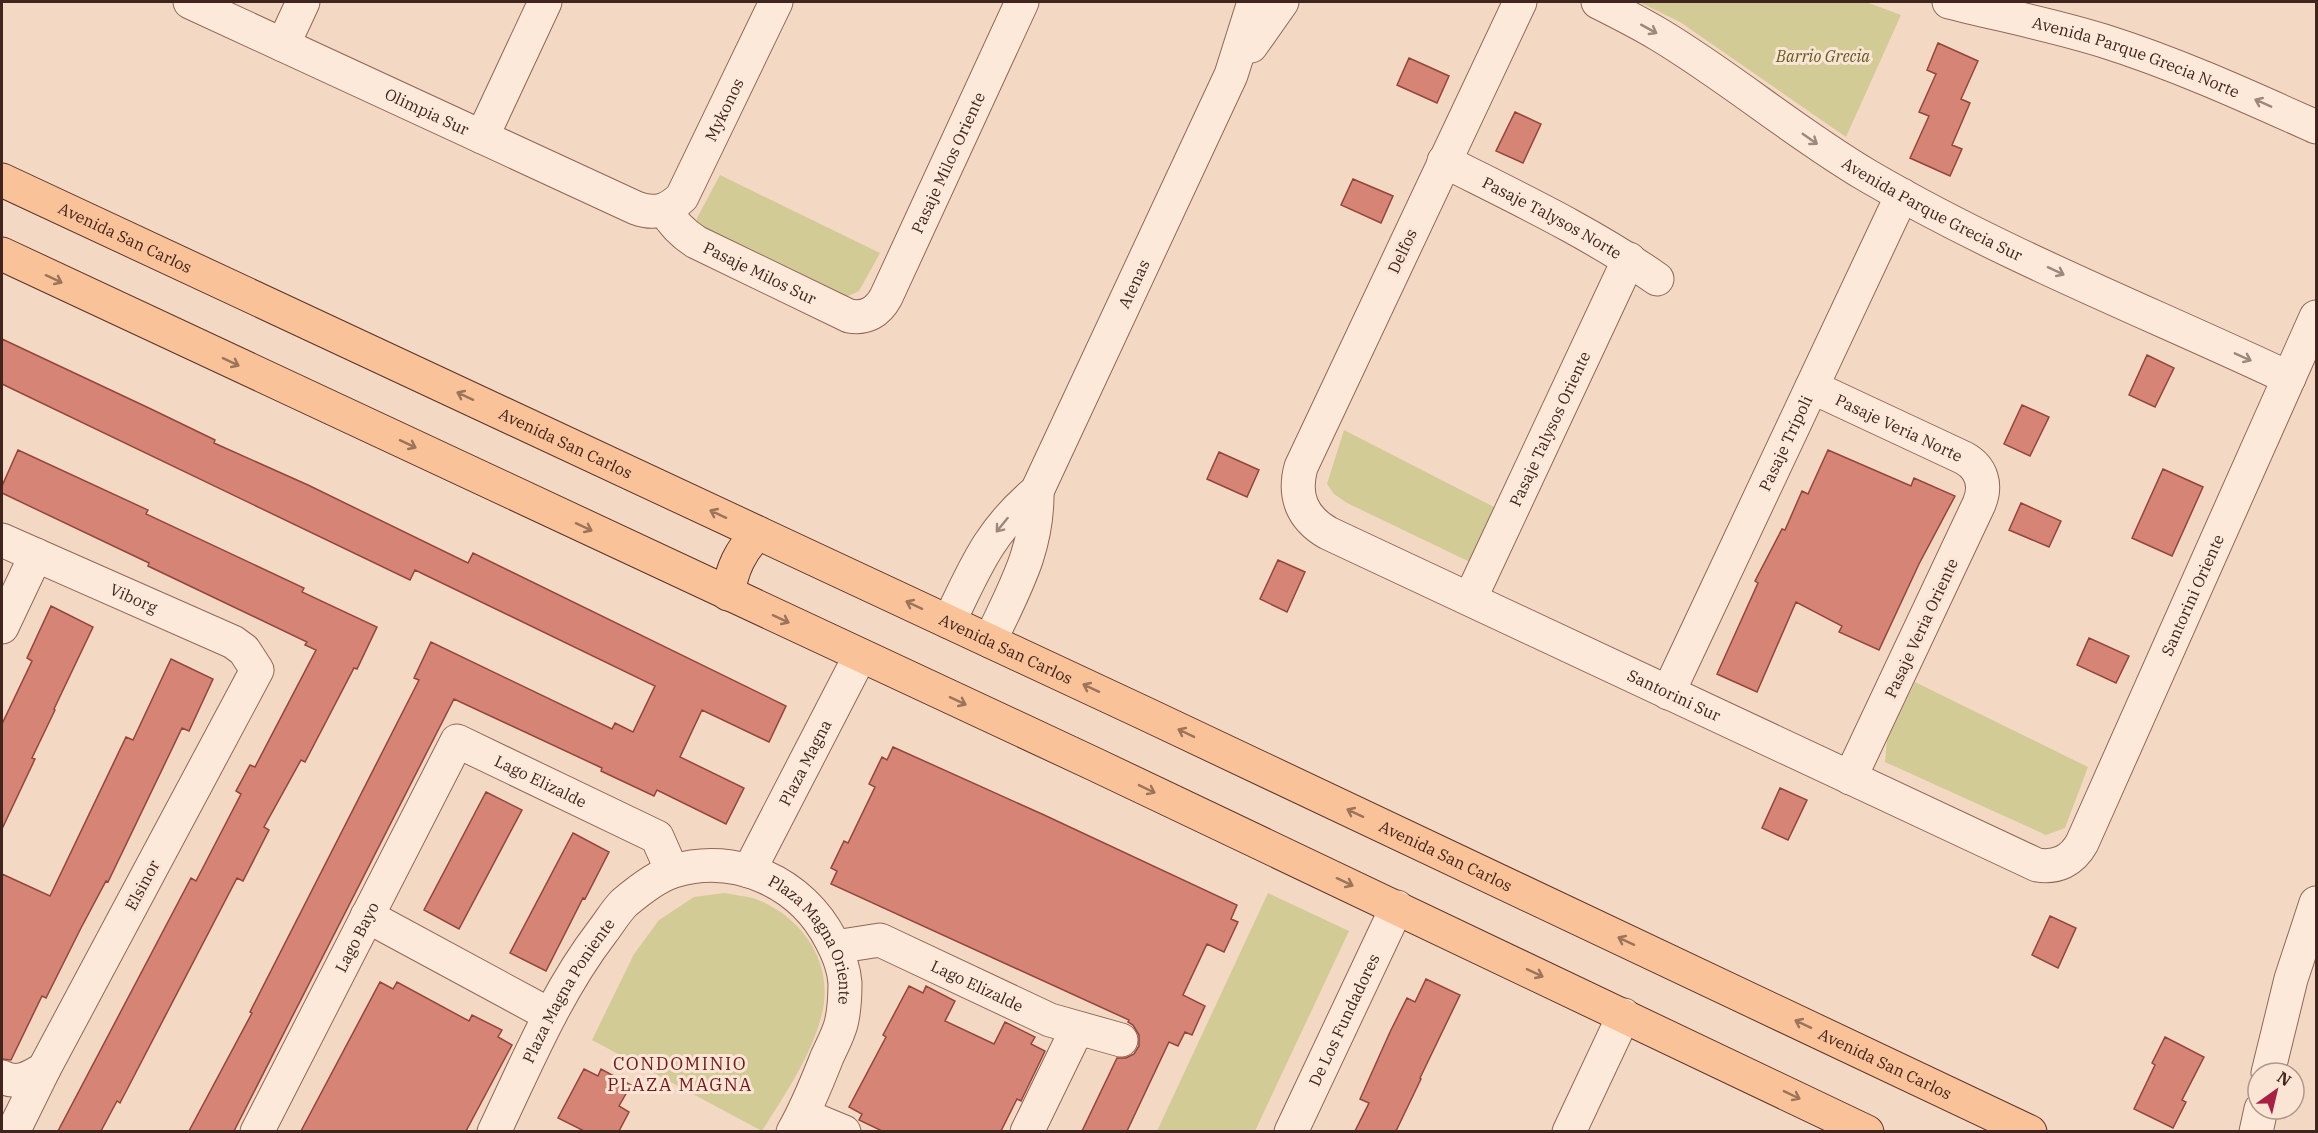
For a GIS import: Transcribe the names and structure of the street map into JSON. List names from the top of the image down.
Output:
{
  "streets": {
    "main road": ["Avenida San Carlos"],
    "street": [
      "Avenida Parque Grecia Norte",
      "Mykonos",
      "Olimpia Sur",
      "Pasaje Milos Oriente",
      "Avenida Parque Grecia Sur",
      "Pasaje Talysos Norte",
      "Delfos",
      "Pasaje Milos Sur",
      "Atenas",
      "Pasaje Veria Norte",
      "Pasaje Talysos Oriente",
      "Pasaje Trípoli",
      "Santorini Oriente",
      "Viborg",
      "Pasaje Veria Oriente",
      "Santorini Sur",
      "Plaza Magna",
      "Lago Elizalde",
      "Elsinor",
      "Lago Bayo",
      "Plaza Magna Oriente",
      "Plaza Magna Poniente",
      "De Los Fundadores"
    ]
  },
  "crossings": [
    ["Mykonos", "Olimpia Sur"],
    ["Mykonos", "Pasaje Milos Sur"],
    ["Olimpia Sur", "Pasaje Milos Sur"],
    ["Pasaje Milos Oriente", "Pasaje Milos Sur"],
    ["Avenida Parque Grecia Sur", "Pasaje Trípoli"],
    ["Avenida Parque Grecia Sur", "Santorini Oriente"],
    ["Pasaje Talysos Norte", "Delfos"],
    ["Pasaje Talysos Norte", "Pasaje Talysos Oriente"],
    ["Avenida San Carlos", "Atenas"],
    ["Delfos", "Santorini Sur"],
    ["Pasaje Veria Norte", "Pasaje Trípoli"],
    ["Pasaje Veria Norte", "Pasaje Veria Oriente"],
    ["Pasaje Talysos Oriente", "Santorini Sur"],
    ["Pasaje Trípoli", "Santorini Sur"],
    ["Santorini Oriente", "Santorini Sur"],
    ["Viborg", "Elsinor"],
    ["Pasaje Veria Oriente", "Santorini Sur"],
    ["Plaza Magna", "Plaza Magna Oriente"],
    ["Lago Elizalde", "Lago Bayo"],
    ["Lago Elizalde", "Plaza Magna Oriente"],
    ["Lago Elizalde", "Plaza Magna Poniente"],
    ["Plaza Magna Oriente", "Plaza Magna Poniente"]
  ],
  "one_way": ["Avenida Parque Grecia Norte", "Avenida Parque Grecia Sur"],
  "districts": ["CONDOMINIO PLAZA MAGNA"],
  "parks": ["Barrio Grecia"],
  "north": "top right"
}
